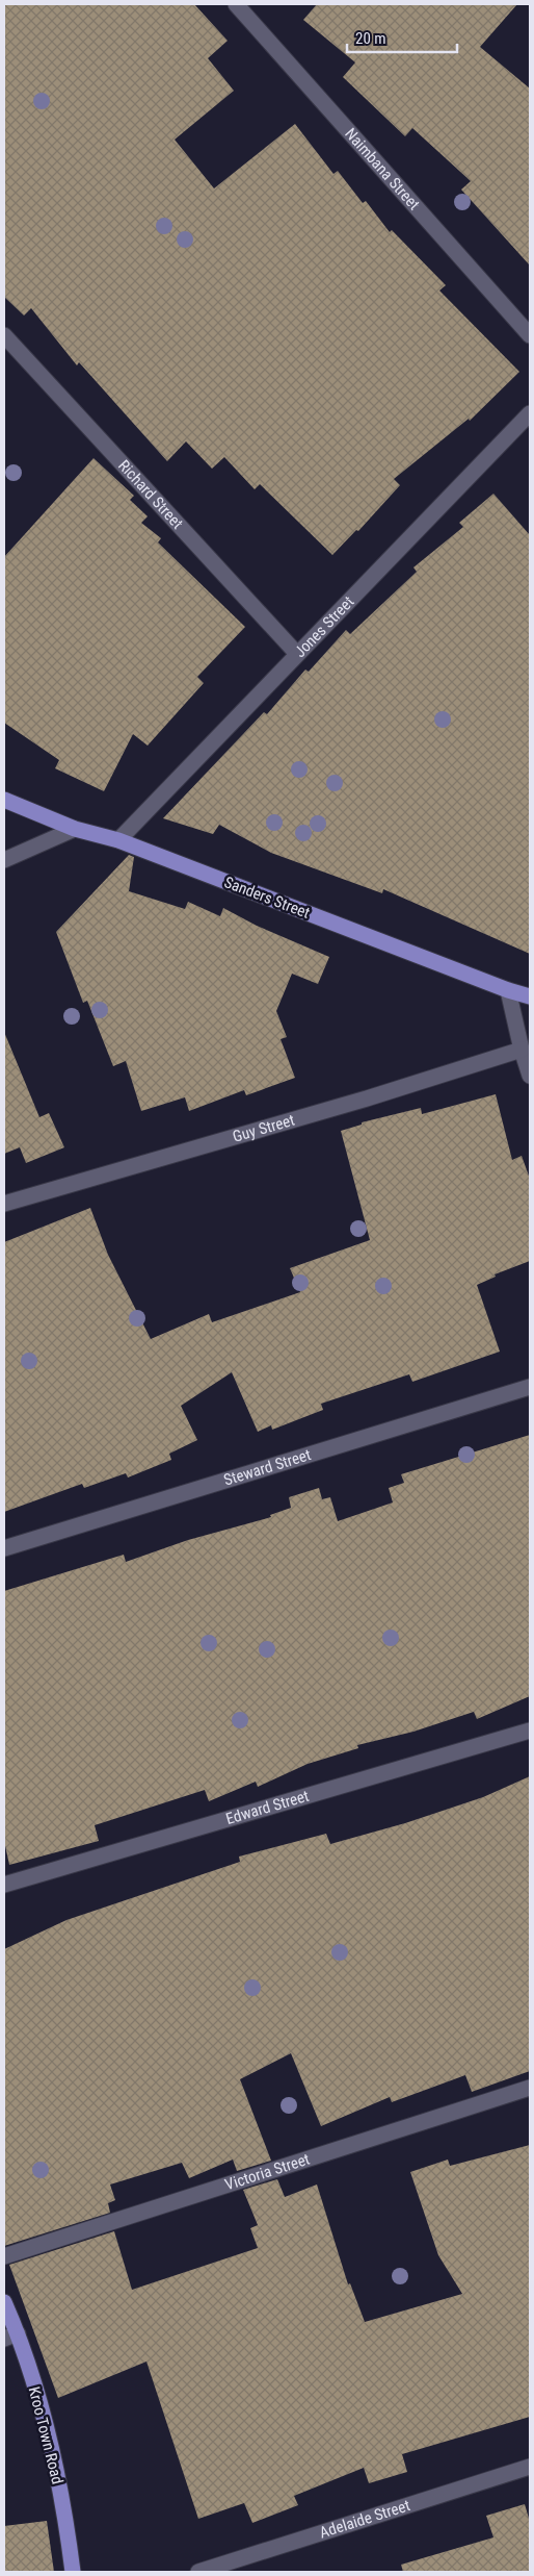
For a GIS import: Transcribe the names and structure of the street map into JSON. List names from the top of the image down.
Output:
{
  "streets": {
    "main road": ["Sanders Street", "Kroo Town Road"],
    "street": [
      "Naimbana Street",
      "Richard Street",
      "Jones Street",
      "Guy Street",
      "Steward Street",
      "Edward Street",
      "Victoria Street",
      "Adelaide Street"
    ]
  },
  "crossings": [
    ["Richard Street", "Jones Street"],
    ["Jones Street", "Sanders Street"]
  ],
  "scale_bar": "20 m"
}
